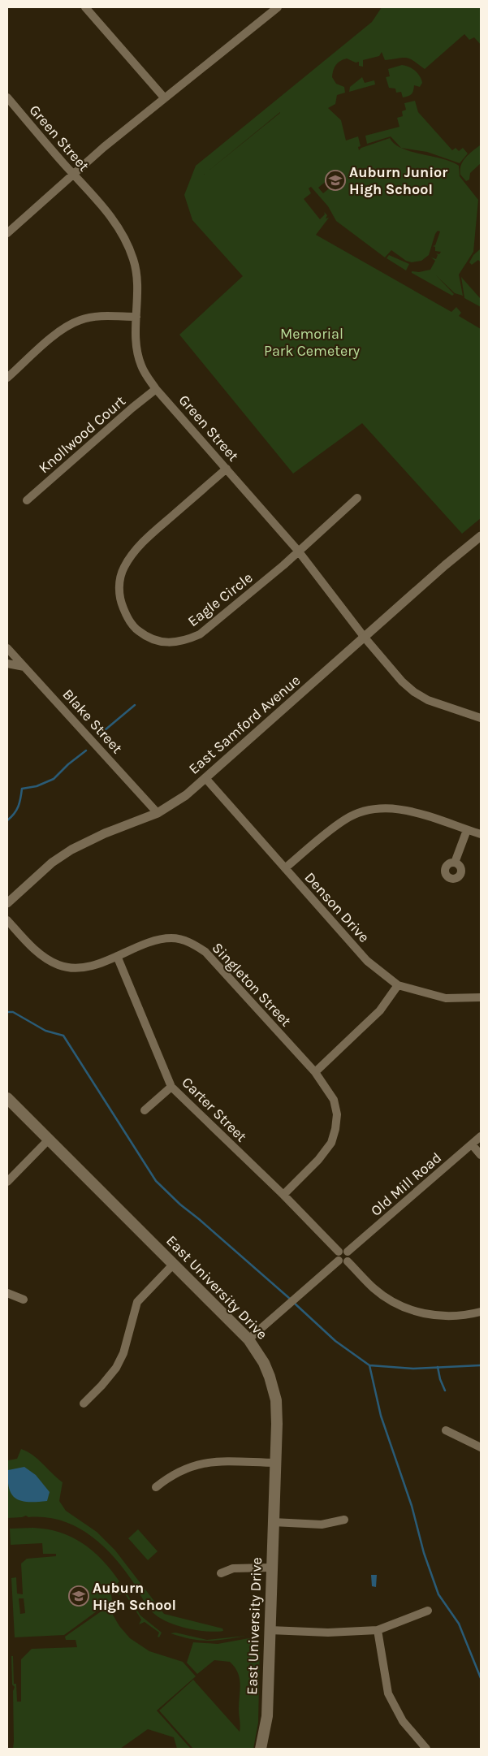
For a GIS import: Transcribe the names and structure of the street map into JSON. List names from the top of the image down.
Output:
{
  "streets": {
    "main road": ["East University Drive"],
    "street": [
      "Green Street",
      "Knollwood Court",
      "Eagle Circle",
      "Blake Street",
      "East Samford Avenue",
      "Denson Drive",
      "Singleton Street",
      "Carter Street",
      "Old Mill Road"
    ]
  },
  "crossings": [
    ["Green Street", "Knollwood Court"],
    ["Green Street", "Eagle Circle"],
    ["Green Street", "East Samford Avenue"],
    ["Blake Street", "East Samford Avenue"],
    ["East Samford Avenue", "Denson Drive"],
    ["Singleton Street", "Carter Street"],
    ["Carter Street", "Old Mill Road"]
  ],
  "parks": ["Memorial Park Cemetery"],
  "places": {
    "school or university": ["Auburn Junior High School", "Auburn High School"]
  }
}
